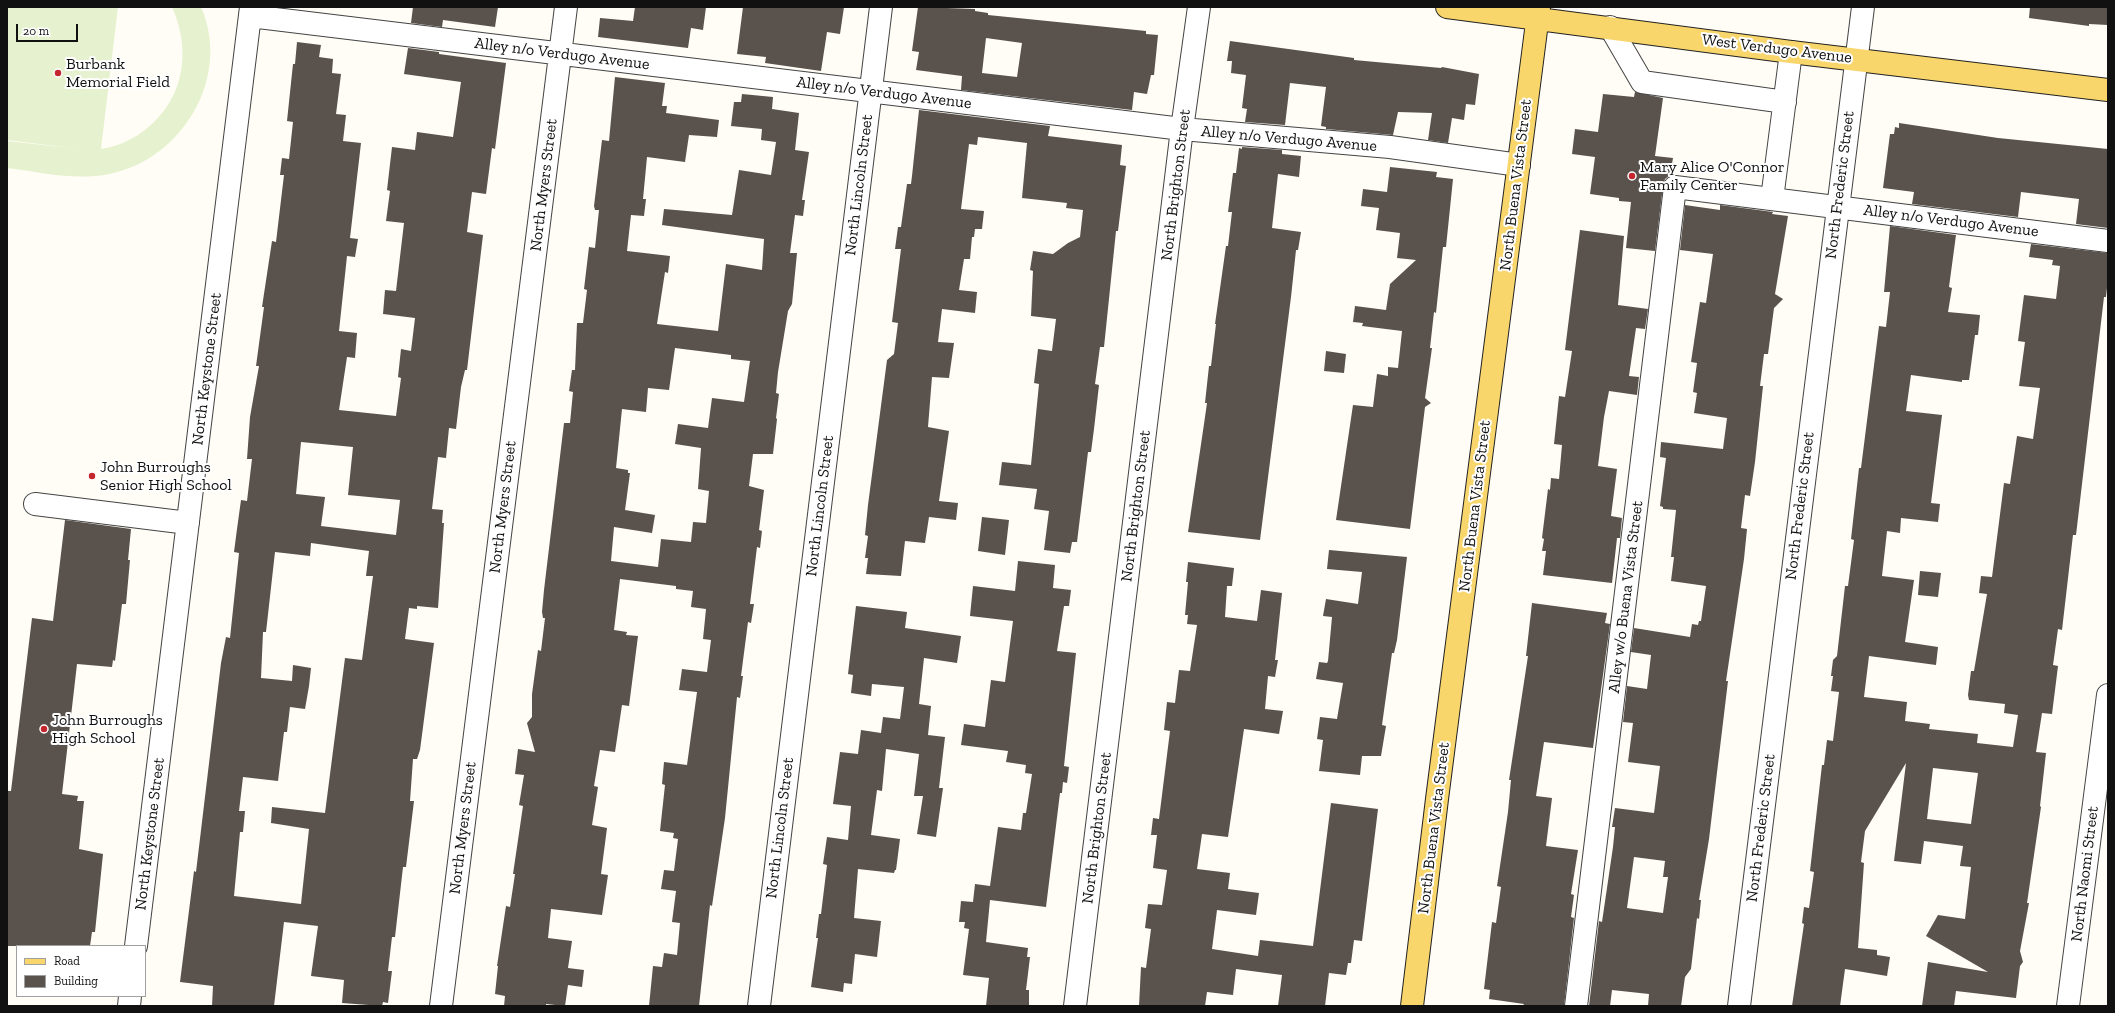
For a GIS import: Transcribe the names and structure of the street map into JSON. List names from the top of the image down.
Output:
{
  "streets": {
    "main road": ["West Verdugo Avenue", "North Buena Vista Street"],
    "street": [
      "Alley n/o Verdugo Avenue",
      "North Myers Street",
      "North Lincoln Street",
      "North Brighton Street",
      "North Frederic Street",
      "North Keystone Street",
      "Alley w/o Buena Vista Street",
      "North Naomi Street"
    ]
  },
  "crossings": [
    ["West Verdugo Avenue", "North Buena Vista Street"],
    ["West Verdugo Avenue", "North Frederic Street"],
    ["Alley n/o Verdugo Avenue", "North Myers Street"],
    ["Alley n/o Verdugo Avenue", "North Lincoln Street"],
    ["Alley n/o Verdugo Avenue", "North Brighton Street"],
    ["Alley n/o Verdugo Avenue", "North Buena Vista Street"],
    ["Alley n/o Verdugo Avenue", "North Frederic Street"],
    ["Alley n/o Verdugo Avenue", "North Keystone Street"],
    ["Alley n/o Verdugo Avenue", "Alley w/o Buena Vista Street"]
  ],
  "places": [
    "Burbank Memorial Field",
    "Mary Alice O'Connor Family Center",
    "John Burroughs Senior High School",
    "John Burroughs High School"
  ],
  "legend": ["Road", "Building"],
  "scale_bar": "20 m"
}
